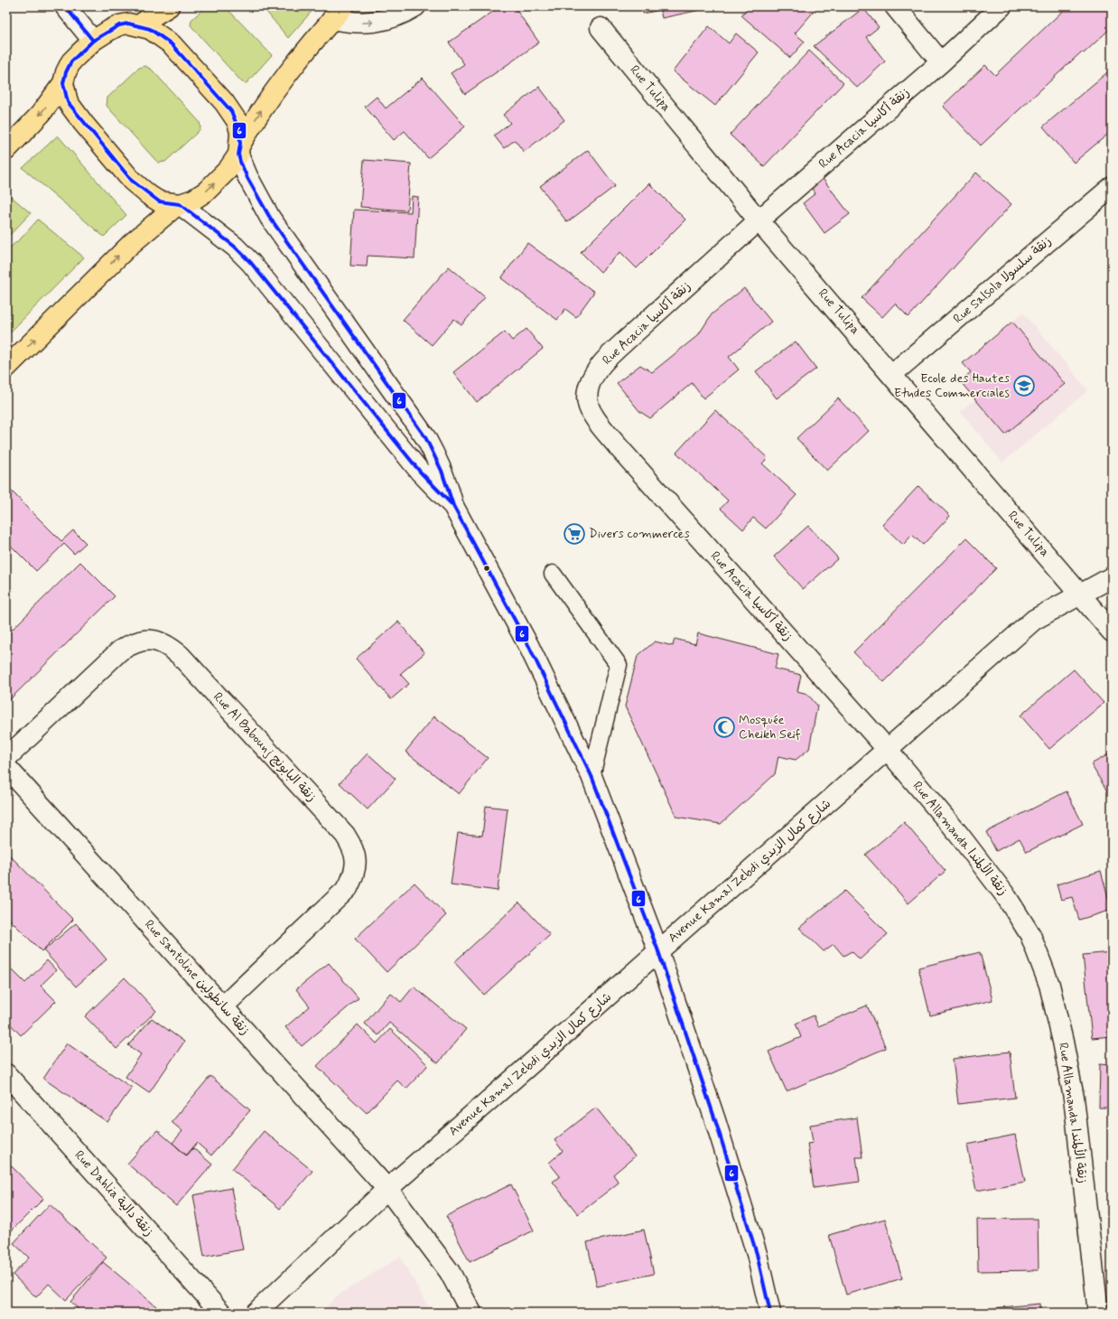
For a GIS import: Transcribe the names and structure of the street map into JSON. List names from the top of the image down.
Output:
{
  "streets": {
    "street": [
      "Rue Tulipa",
      "Rue Acacia زنقة أكاسيا",
      "Rue Salsola زنقة سلسولا",
      "Rue Al Babounj زنقة البابونج",
      "Rue Allamanda زنقة الألمندا",
      "Avenue Kamal Zebdi شارع كمال الزبدي",
      "Rue Santoline زنقة سانطولين",
      "Rue Dahlia زنقة دالية"
    ]
  },
  "crossings": [
    ["Rue Tulipa", "Rue Acacia زنقة أكاسيا"],
    ["Rue Tulipa", "Rue Salsola زنقة سلسولا"],
    ["Rue Tulipa", "Avenue Kamal Zebdi شارع كمال الزبدي"],
    ["Rue Acacia زنقة أكاسيا", "Rue Allamanda زنقة الألمندا"],
    ["Rue Acacia زنقة أكاسيا", "Avenue Kamal Zebdi شارع كمال الزبدي"],
    ["Rue Al Babounj زنقة البابونج", "Rue Santoline زنقة سانطولين"],
    ["Rue Allamanda زنقة الألمندا", "Avenue Kamal Zebdi شارع كمال الزبدي"],
    ["Avenue Kamal Zebdi شارع كمال الزبدي", "Rue Santoline زنقة سانطولين"]
  ],
  "places": {
    "school or university": ["Ecole des Hautes Etudes Commerciales"],
    "supermarket": ["Divers commerces"],
    "mosque": ["Mosquée Cheikh Seif"]
  },
  "lines": ["transit line 6"]
}
